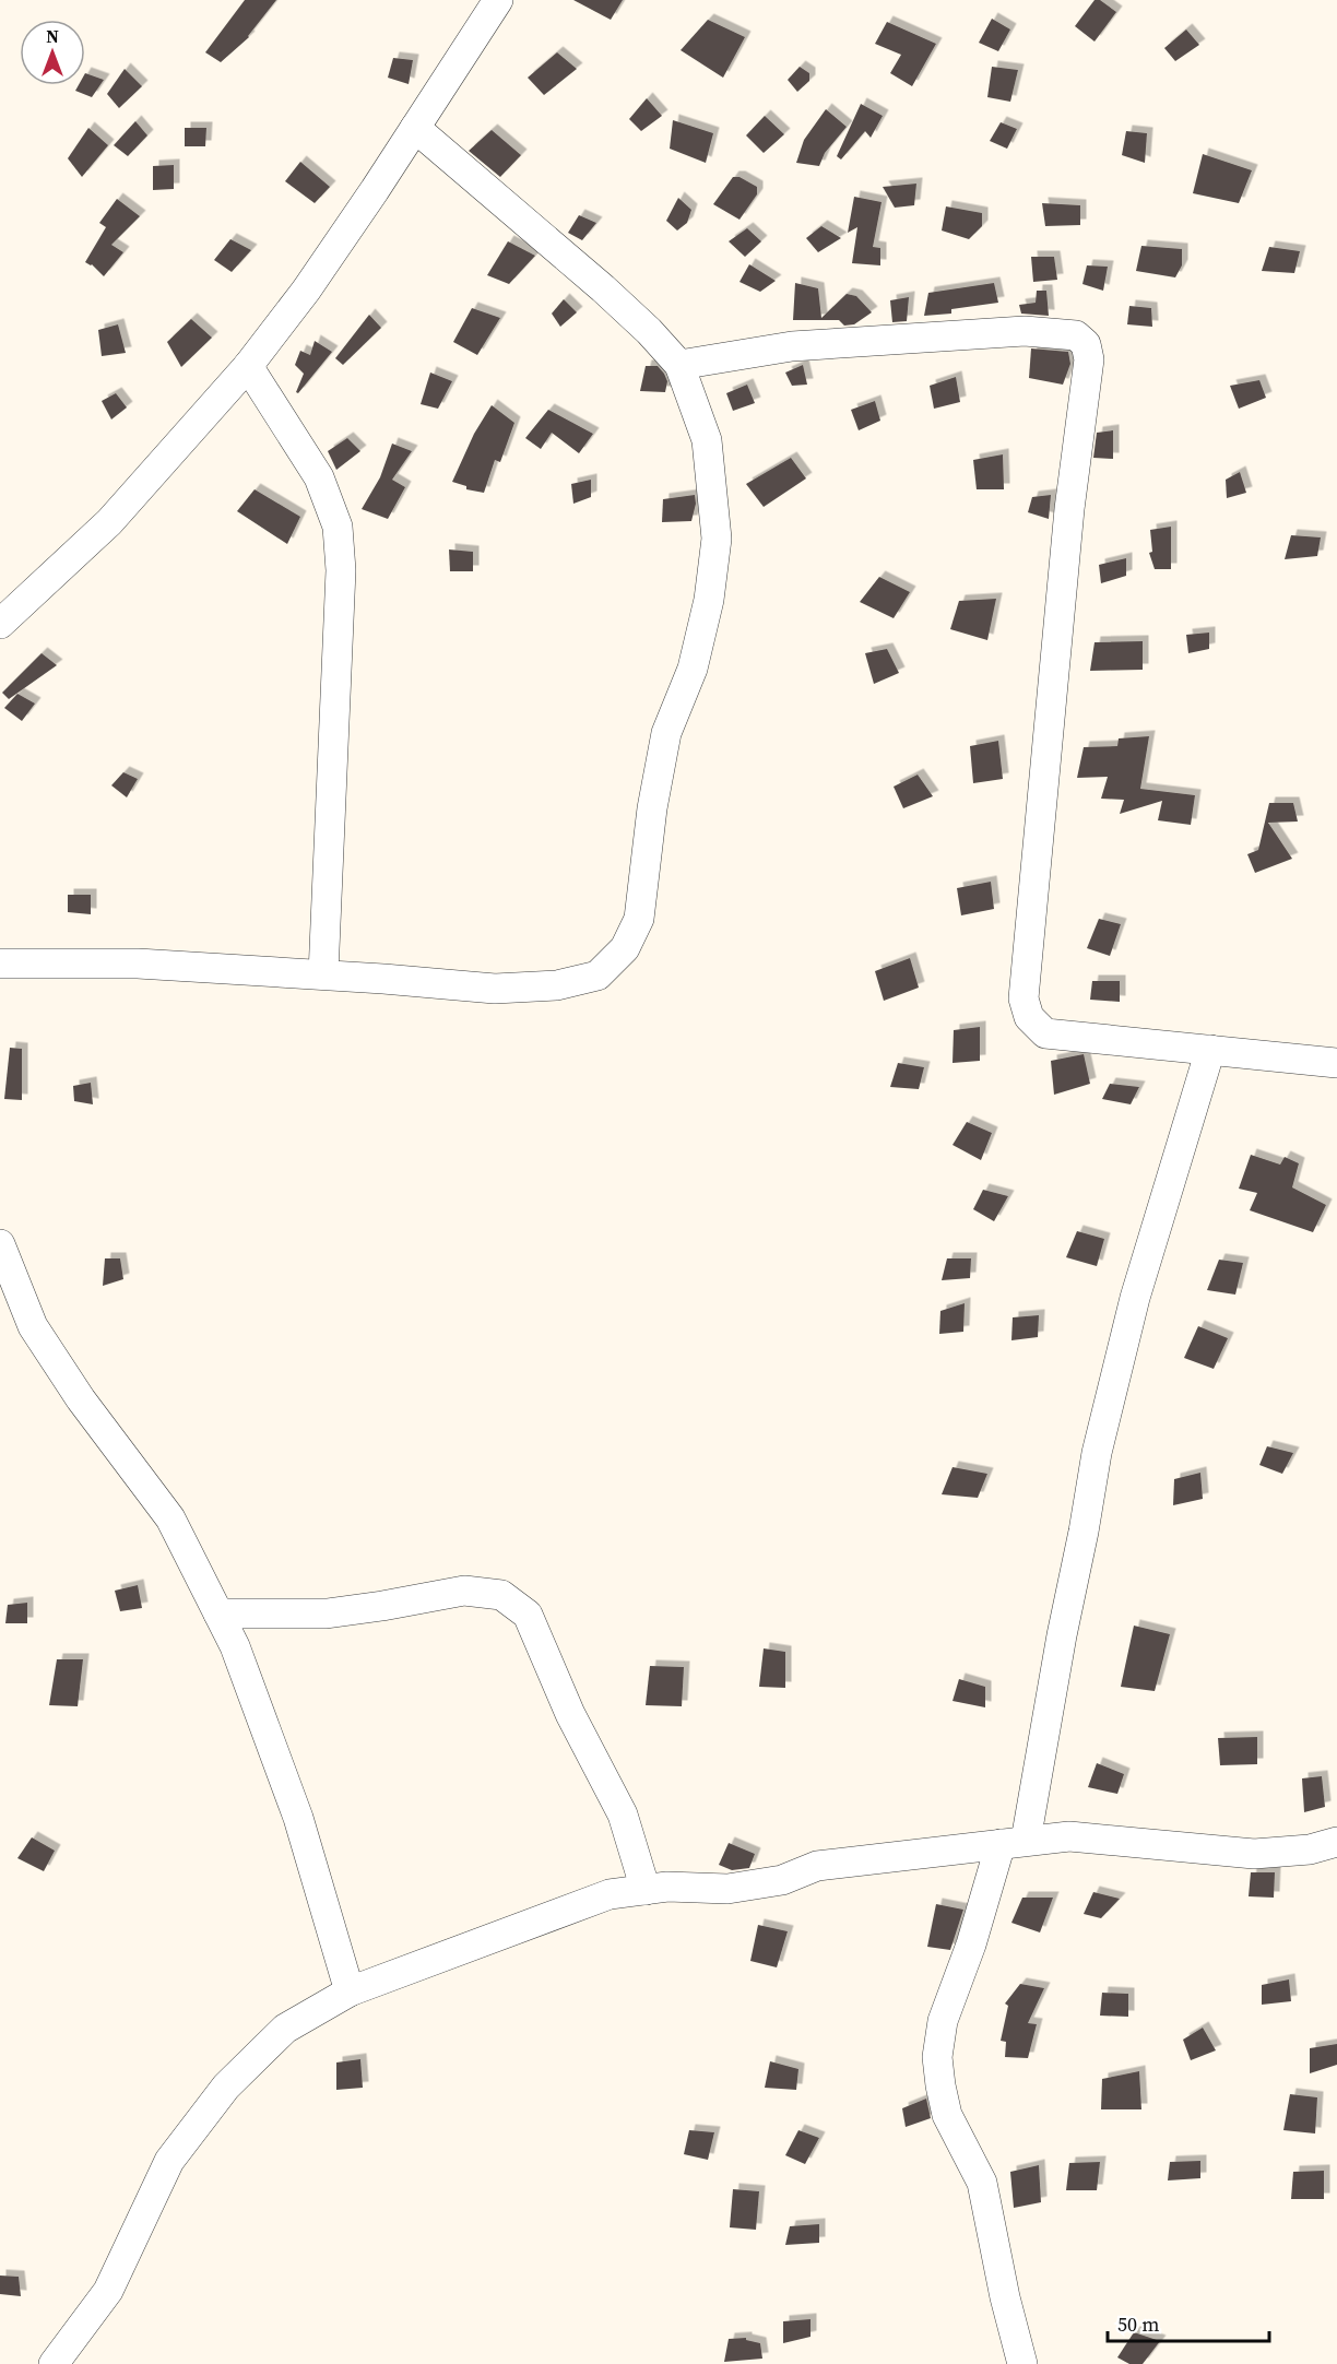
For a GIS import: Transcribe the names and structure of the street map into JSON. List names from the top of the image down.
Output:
{
  "scale_bar": "50 m",
  "north": "top"
}
